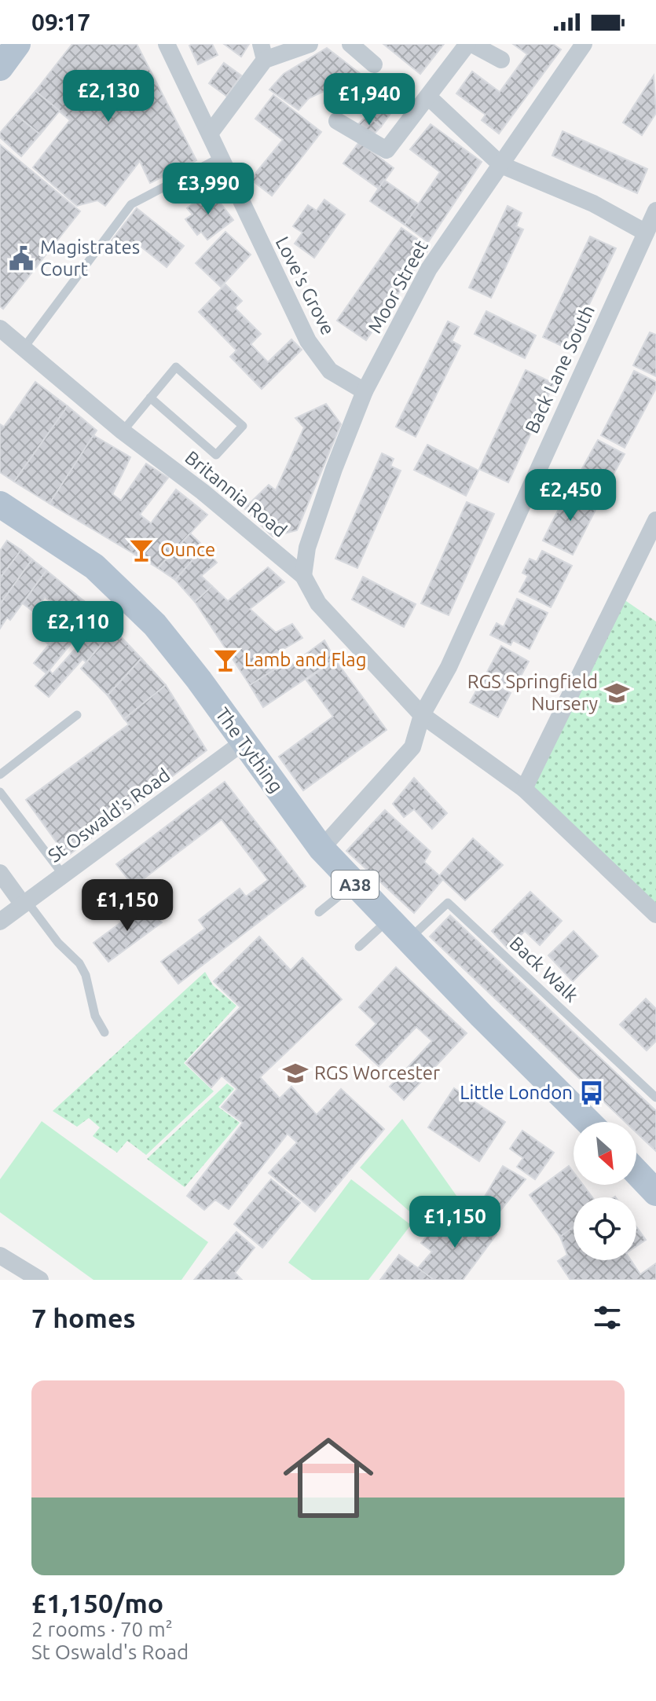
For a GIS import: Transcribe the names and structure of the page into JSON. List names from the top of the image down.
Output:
{
  "streets": {
    "main road": ["The Tything", "A38"],
    "street": [
      "Love's Grove",
      "Moor Street",
      "Back Lane South",
      "Britannia Road",
      "St Oswald's Road"
    ],
    "lane": ["Back Walk"]
  },
  "crossings": [
    ["Love's Grove", "Moor Street"],
    ["Moor Street", "Britannia Road"],
    ["Back Lane South", "Britannia Road"],
    ["Back Lane South", "The Tything"],
    ["The Tything", "St Oswald's Road"],
    ["The Tything", "Back Walk"]
  ],
  "places": {
    "public building": ["Magistrates Court"],
    "bar": ["Ounce", "Lamb and Flag"],
    "school or university": ["RGS Springfield Nursery", "RGS Worcester"],
    "bus stop": ["Little London"]
  },
  "north": "bottom right",
  "page": {
    "status": "09:17",
    "price": [
      "£2,130",
      "£1,940",
      "£3,990",
      "£2,450",
      "£2,110",
      "£1,150",
      "£1,150"
    ],
    "heading": "7 homes",
    "list": [
      {
        "name": "£1,150/mo",
        "note": "2 rooms · 70 m² · St Oswald's Road"
      }
    ]
  }
}
